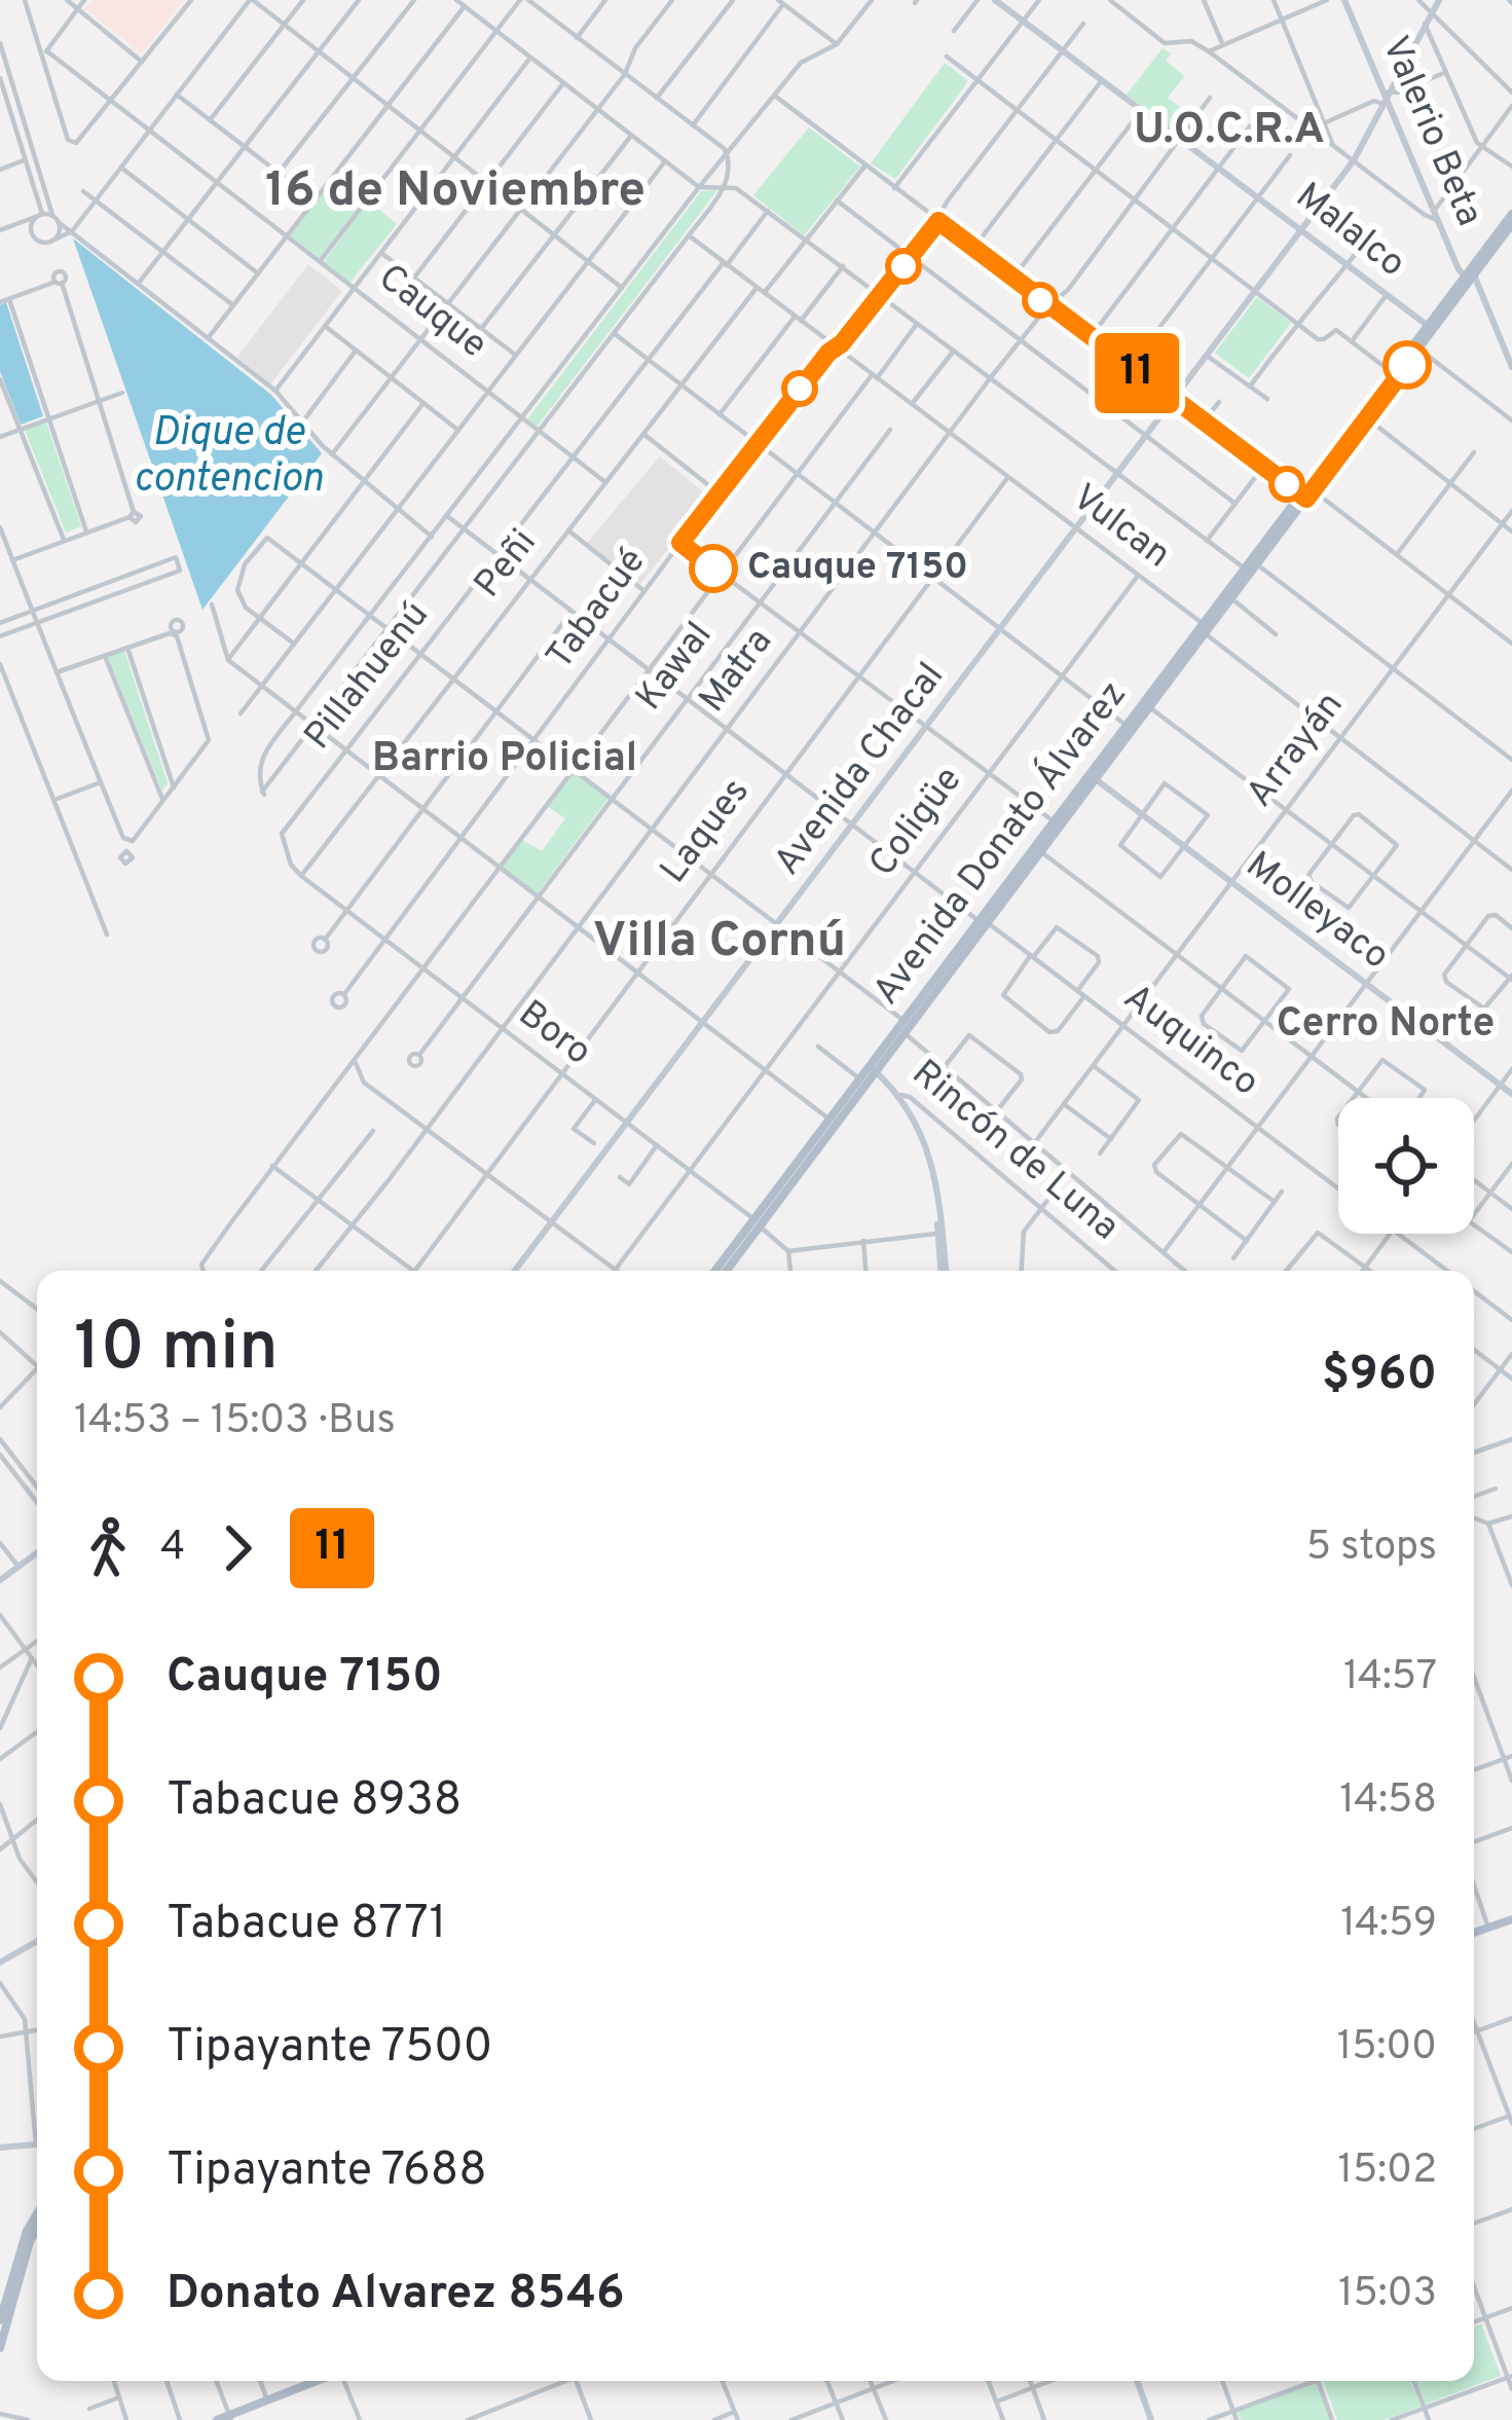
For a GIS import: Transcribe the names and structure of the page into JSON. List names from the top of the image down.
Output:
{
  "streets": {
    "main road": [
      "Valerio Beta",
      "Malalco",
      "Avenida Chacal",
      "Avenida Donato Álvarez",
      "Molleyaco",
      "Rincón de Luna"
    ],
    "street": [
      "Cauque",
      "Vulcan",
      "Peñi",
      "Tabacué",
      "Kawal",
      "Matra",
      "Pillahuenú",
      "Arrayán",
      "Coligüe",
      "Laques",
      "Boro",
      "Auquinco"
    ]
  },
  "crossings": [
    ["Valerio Beta", "Avenida Chacal"],
    ["Valerio Beta", "Avenida Donato Álvarez"],
    ["Malalco", "Tabacué"],
    ["Malalco", "Matra"],
    ["Malalco", "Avenida Chacal"],
    ["Malalco", "Avenida Donato Álvarez"],
    ["Cauque", "Peñi"],
    ["Cauque", "Pillahuenú"],
    ["Vulcan", "Peñi"],
    ["Vulcan", "Tabacué"],
    ["Vulcan", "Matra"],
    ["Vulcan", "Pillahuenú"],
    ["Vulcan", "Arrayán"],
    ["Vulcan", "Avenida Chacal"],
    ["Vulcan", "Coligüe"],
    ["Vulcan", "Laques"],
    ["Vulcan", "Avenida Donato Álvarez"],
    ["Peñi", "Boro"],
    ["Peñi", "Auquinco"],
    ["Tabacué", "Boro"],
    ["Tabacué", "Auquinco"],
    ["Kawal", "Boro"],
    ["Kawal", "Auquinco"],
    ["Matra", "Boro"],
    ["Matra", "Auquinco"],
    ["Pillahuenú", "Boro"],
    ["Pillahuenú", "Auquinco"],
    ["Arrayán", "Molleyaco"],
    ["Arrayán", "Auquinco"],
    ["Avenida Chacal", "Boro"],
    ["Avenida Chacal", "Auquinco"],
    ["Coligüe", "Boro"],
    ["Coligüe", "Auquinco"],
    ["Laques", "Boro"],
    ["Laques", "Auquinco"],
    ["Avenida Donato Álvarez", "Molleyaco"],
    ["Avenida Donato Álvarez", "Boro"],
    ["Avenida Donato Álvarez", "Auquinco"],
    ["Avenida Donato Álvarez", "Rincón de Luna"]
  ],
  "districts": [
    "U.O.C.R.A",
    "16 de Noviembre",
    "Barrio Policial",
    "Villa Cornú",
    "Cerro Norte"
  ],
  "water": ["Dique de contencion"],
  "places": ["Cauque 7150"],
  "lines": ["bus line 11"],
  "page": {
    "on_map": "11",
    "heading": ["10 min", "14:53 – 15:03 · Bus", "$960"],
    "legs": ["4", "11", "5 stops"],
    "list": [
      {
        "name": "Cauque 7150",
        "value": "14:57"
      },
      {
        "name": "Tabacue 8938",
        "value": "14:58"
      },
      {
        "name": "Tabacue 8771",
        "value": "14:59"
      },
      {
        "name": "Tipayante 7500",
        "value": "15:00"
      },
      {
        "name": "Tipayante 7688",
        "value": "15:02"
      },
      {
        "name": "Donato Alvarez 8546",
        "value": "15:03"
      }
    ]
  }
}
